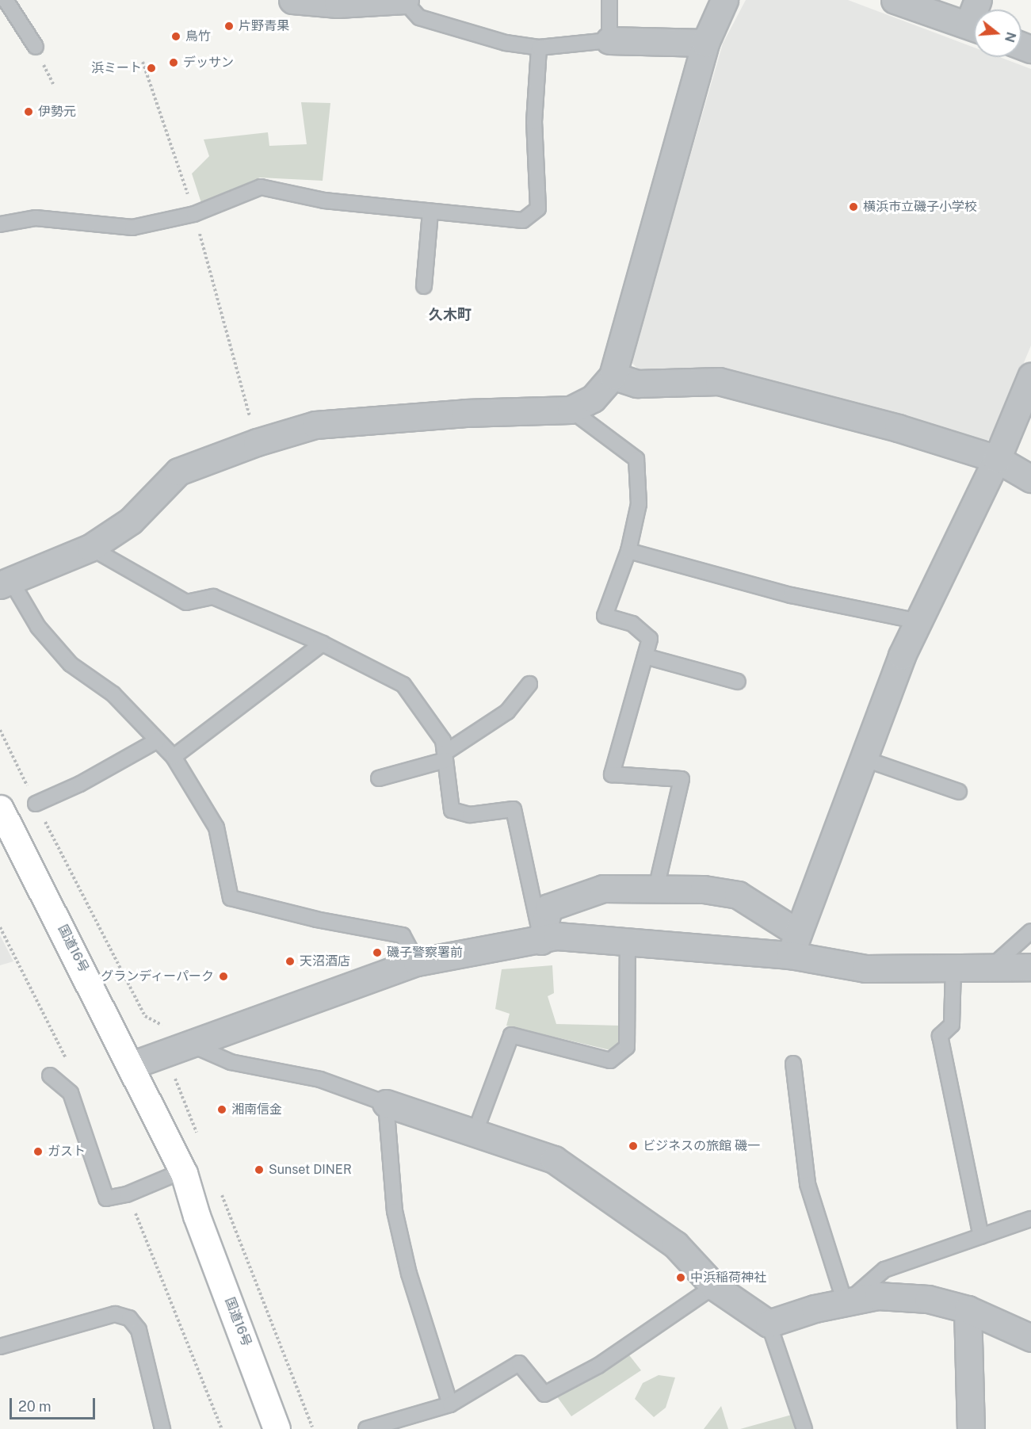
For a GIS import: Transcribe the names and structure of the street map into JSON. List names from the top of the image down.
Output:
{
  "streets": {
    "highway": ["国道16号"]
  },
  "districts": ["久木町"],
  "places": [
    "片野青果",
    "鳥竹",
    "デッサン",
    "浜ミート",
    "伊勢元",
    "横浜市立磯子小学校",
    "磯子警察署前",
    "天沼酒店",
    "グランディーパーク",
    "湘南信金",
    "ビジネスの旅館 磯一",
    "ガスト",
    "Sunset DINER",
    "中浜稲荷神社"
  ],
  "scale_bar": "20 m",
  "north": "right"
}
